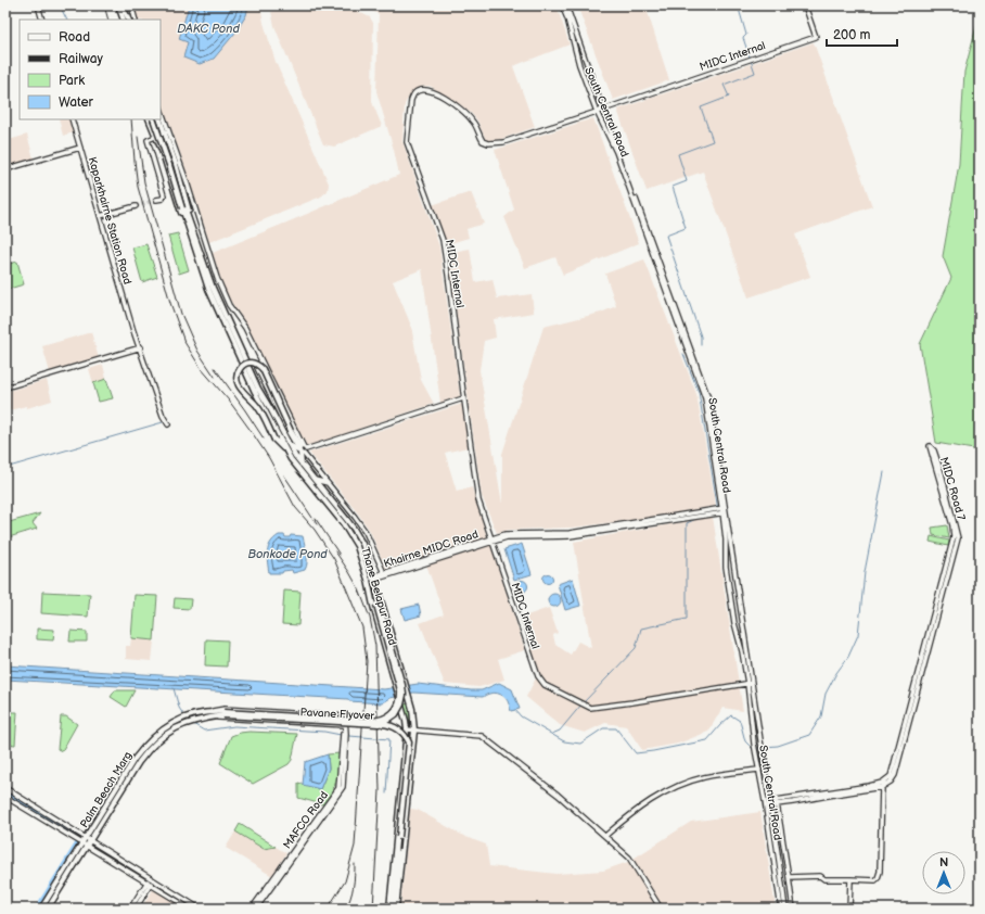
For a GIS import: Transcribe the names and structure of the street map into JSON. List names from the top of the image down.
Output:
{
  "streets": {
    "main road": ["Thane Belapur Road", "Pavane Flyover", "Palm Beach Marg"],
    "street": [
      "MIDC Internal",
      "South Central Road",
      "Koparkhairne Station Road",
      "MIDC Road 7",
      "Khairne MIDC Road",
      "MAFCO Road"
    ]
  },
  "crossings": [
    ["MIDC Internal", "South Central Road"],
    ["MIDC Internal", "Khairne MIDC Road"],
    ["South Central Road", "Khairne MIDC Road"],
    ["Khairne MIDC Road", "Thane Belapur Road"],
    ["Khairne MIDC Road", "Pavane Flyover"],
    ["Thane Belapur Road", "Pavane Flyover"],
    ["Pavane Flyover", "Palm Beach Marg"],
    ["Pavane Flyover", "MAFCO Road"],
    ["Palm Beach Marg", "MAFCO Road"]
  ],
  "water": ["DAKC Pond", "Bonkode Pond"],
  "legend": [
    "Road",
    "Railway",
    "Park",
    "Water"
  ],
  "scale_bar": "200 m",
  "north": "top"
}
